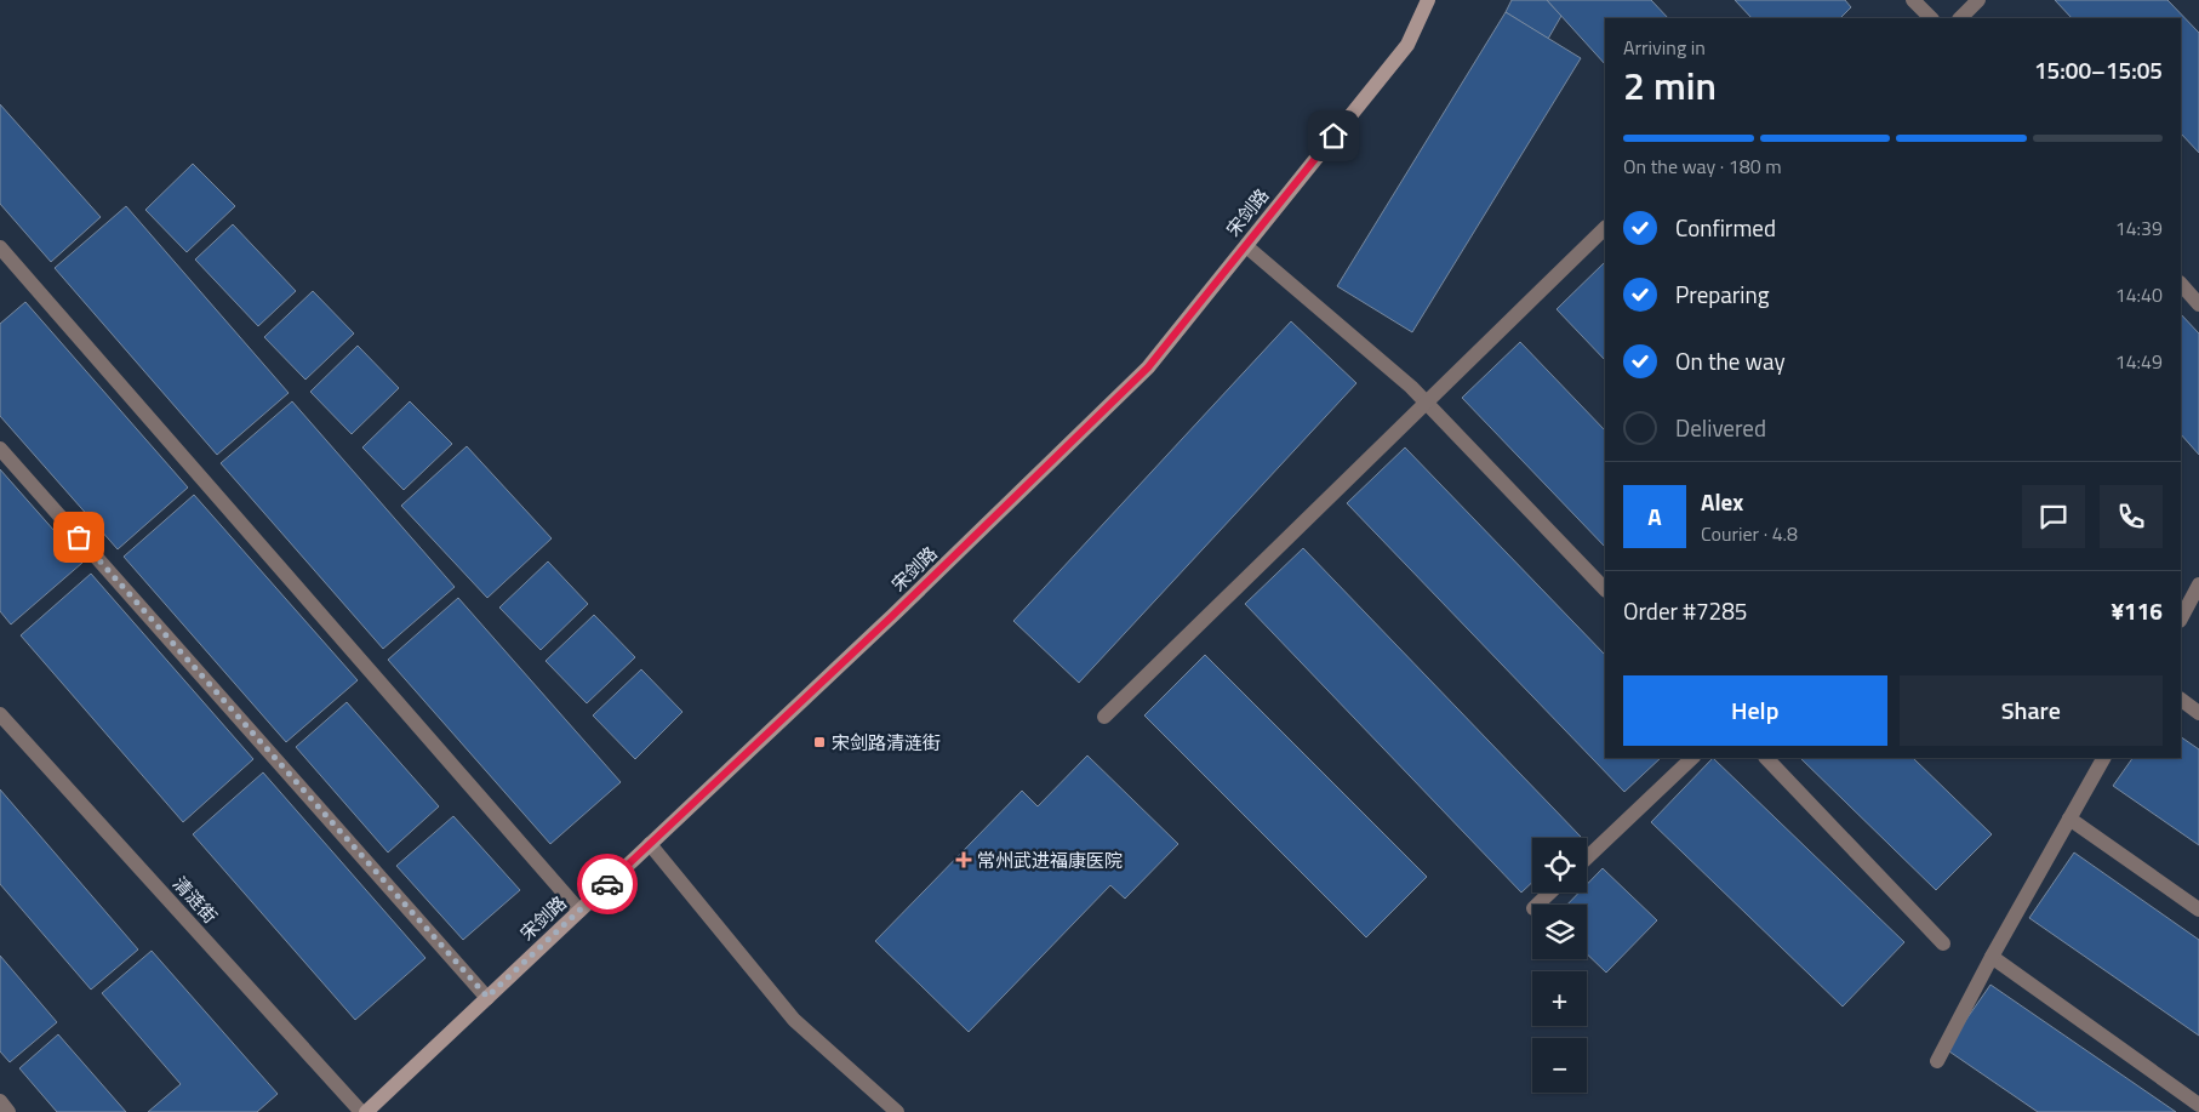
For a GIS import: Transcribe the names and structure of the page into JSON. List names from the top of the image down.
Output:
{
  "streets": {
    "main road": ["宋剑路"],
    "street": ["清涟街"]
  },
  "places": {
    "transit": ["宋剑路清涟街"],
    "health": ["常州武进福康医院"]
  },
  "page": {
    "heading": ["2 min", "Arriving in", "15:00–15:05"],
    "panel": [
      "Alex",
      "Courier · 4.8",
      "Order #7285",
      "¥116"
    ],
    "bar": "On the way · 180 m",
    "list": [
      ["Confirmed", "14:39"],
      ["Preparing", "14:40"],
      ["On the way", "14:49"],
      "Delivered"
    ],
    "round": "A",
    "buttons": ["Help", "Share"],
    "map_buttons": ["+", "−"]
  }
}
